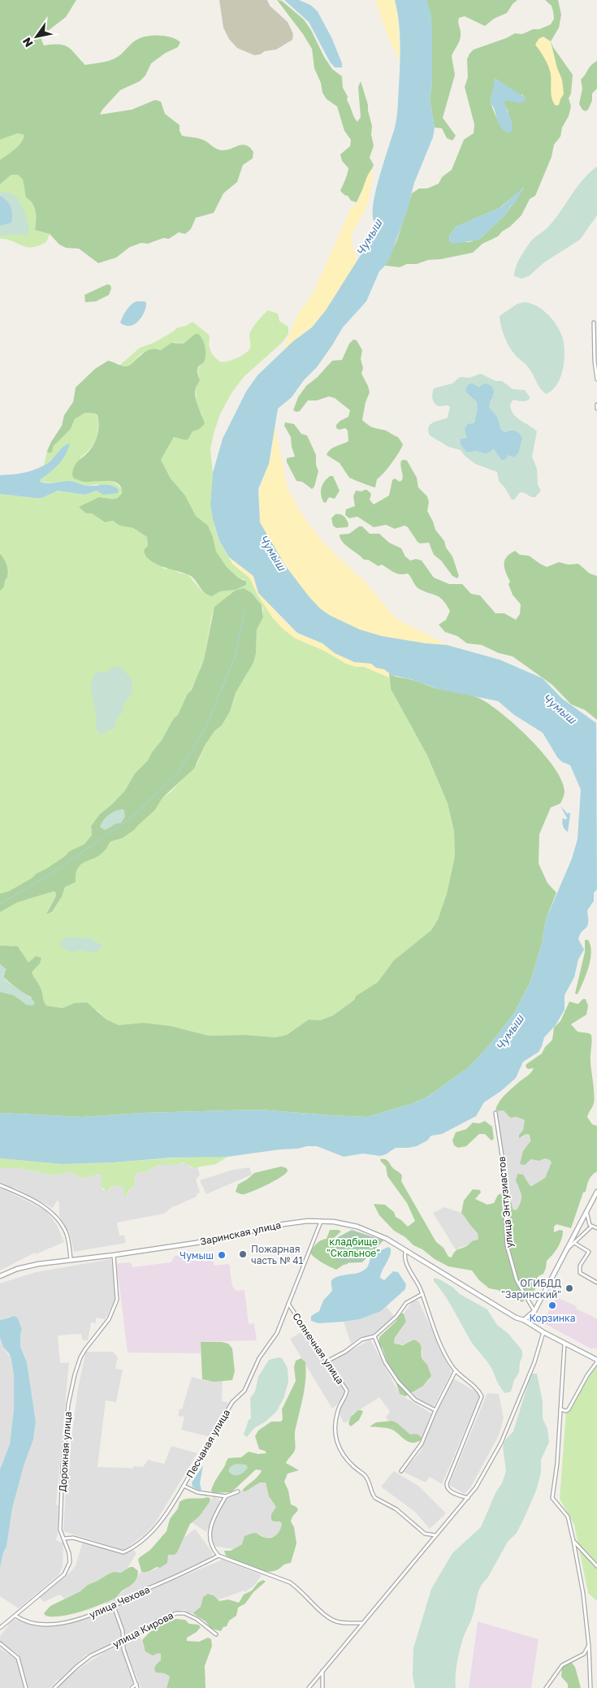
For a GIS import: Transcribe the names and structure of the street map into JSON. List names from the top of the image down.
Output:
{
  "streets": {
    "street": [
      "улица Энтузиастов",
      "Заринская улица",
      "Солнечная улица",
      "Песчаная улица",
      "Дорожная улица",
      "улица Чехова",
      "улица Кирова"
    ]
  },
  "crossings": [
    ["Заринская улица", "Песчаная улица"],
    ["Заринская улица", "Дорожная улица"],
    ["Солнечная улица", "Песчаная улица"],
    ["Песчаная улица", "Дорожная улица"],
    ["Дорожная улица", "улица Чехова"]
  ],
  "water": ["Чумыш"],
  "parks": ["кладбище \"Скальное\""],
  "places": [
    "Пожарная часть № 41",
    "Чумыш",
    "ОГИБДД \"Заринский\"",
    "Корзинка"
  ],
  "north": "bottom left"
}
